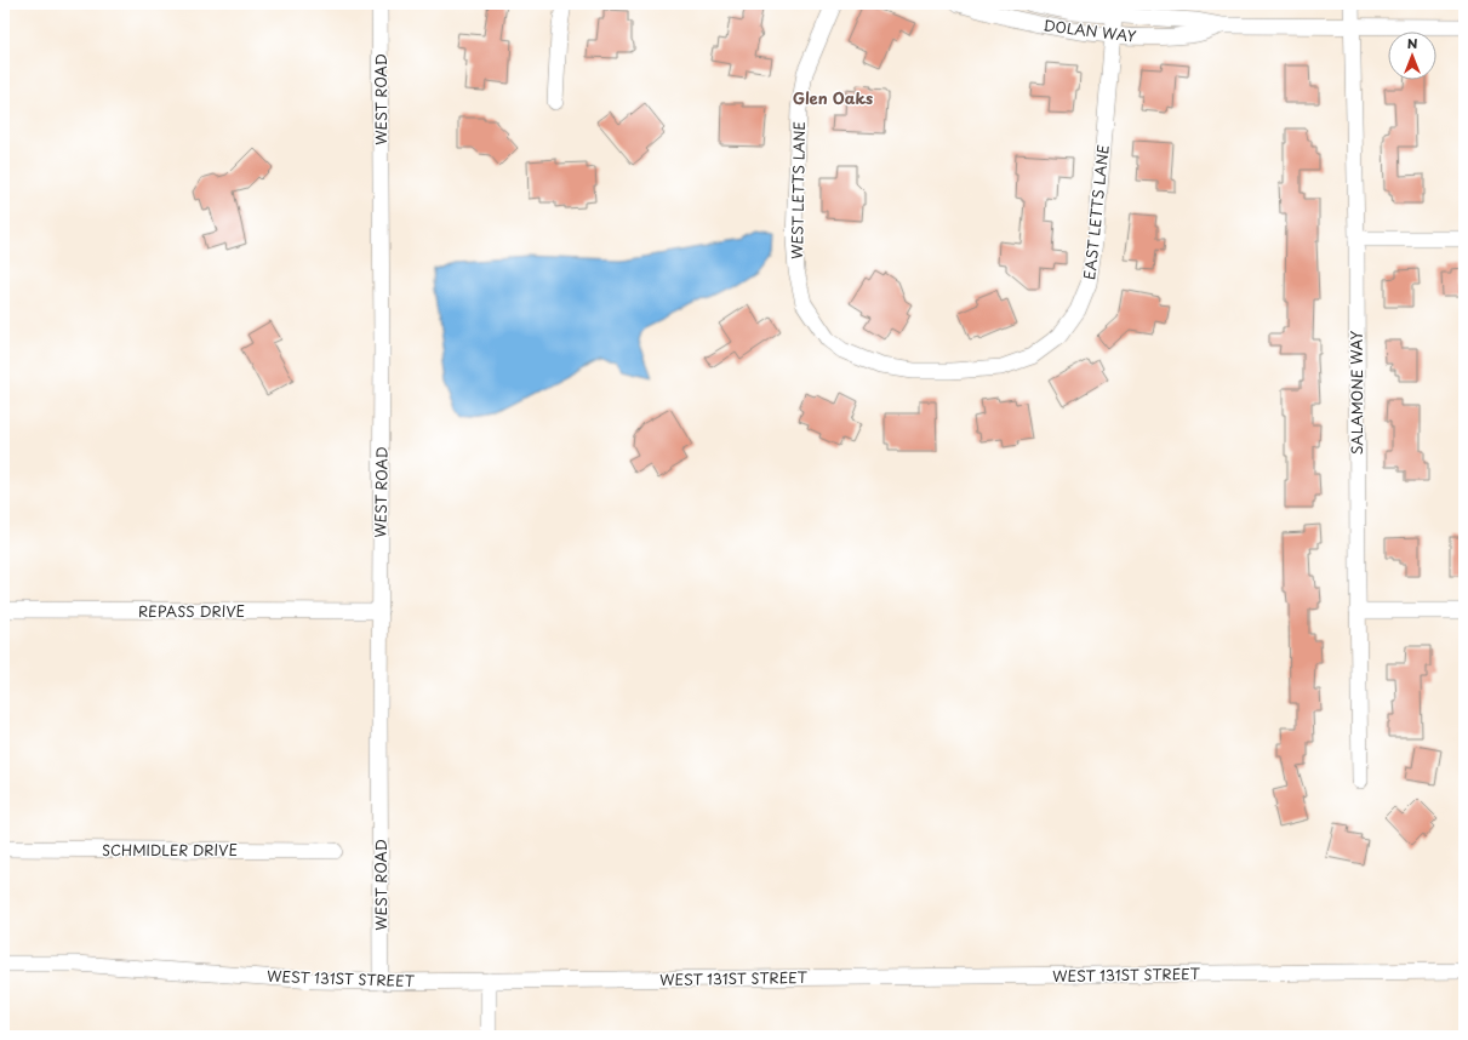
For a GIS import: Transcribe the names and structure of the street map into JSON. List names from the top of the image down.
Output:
{
  "streets": {
    "street": [
      "DOLAN WAY",
      "WEST ROAD",
      "WEST LETTS LANE",
      "EAST LETTS LANE",
      "SALAMONE WAY",
      "REPASS DRIVE",
      "SCHMIDLER DRIVE",
      "WEST 131ST STREET"
    ]
  },
  "crossings": [
    ["DOLAN WAY", "EAST LETTS LANE"],
    ["DOLAN WAY", "SALAMONE WAY"],
    ["WEST ROAD", "REPASS DRIVE"],
    ["WEST ROAD", "WEST 131ST STREET"],
    ["WEST LETTS LANE", "EAST LETTS LANE"]
  ],
  "districts": ["Glen Oaks"],
  "north": "top"
}
